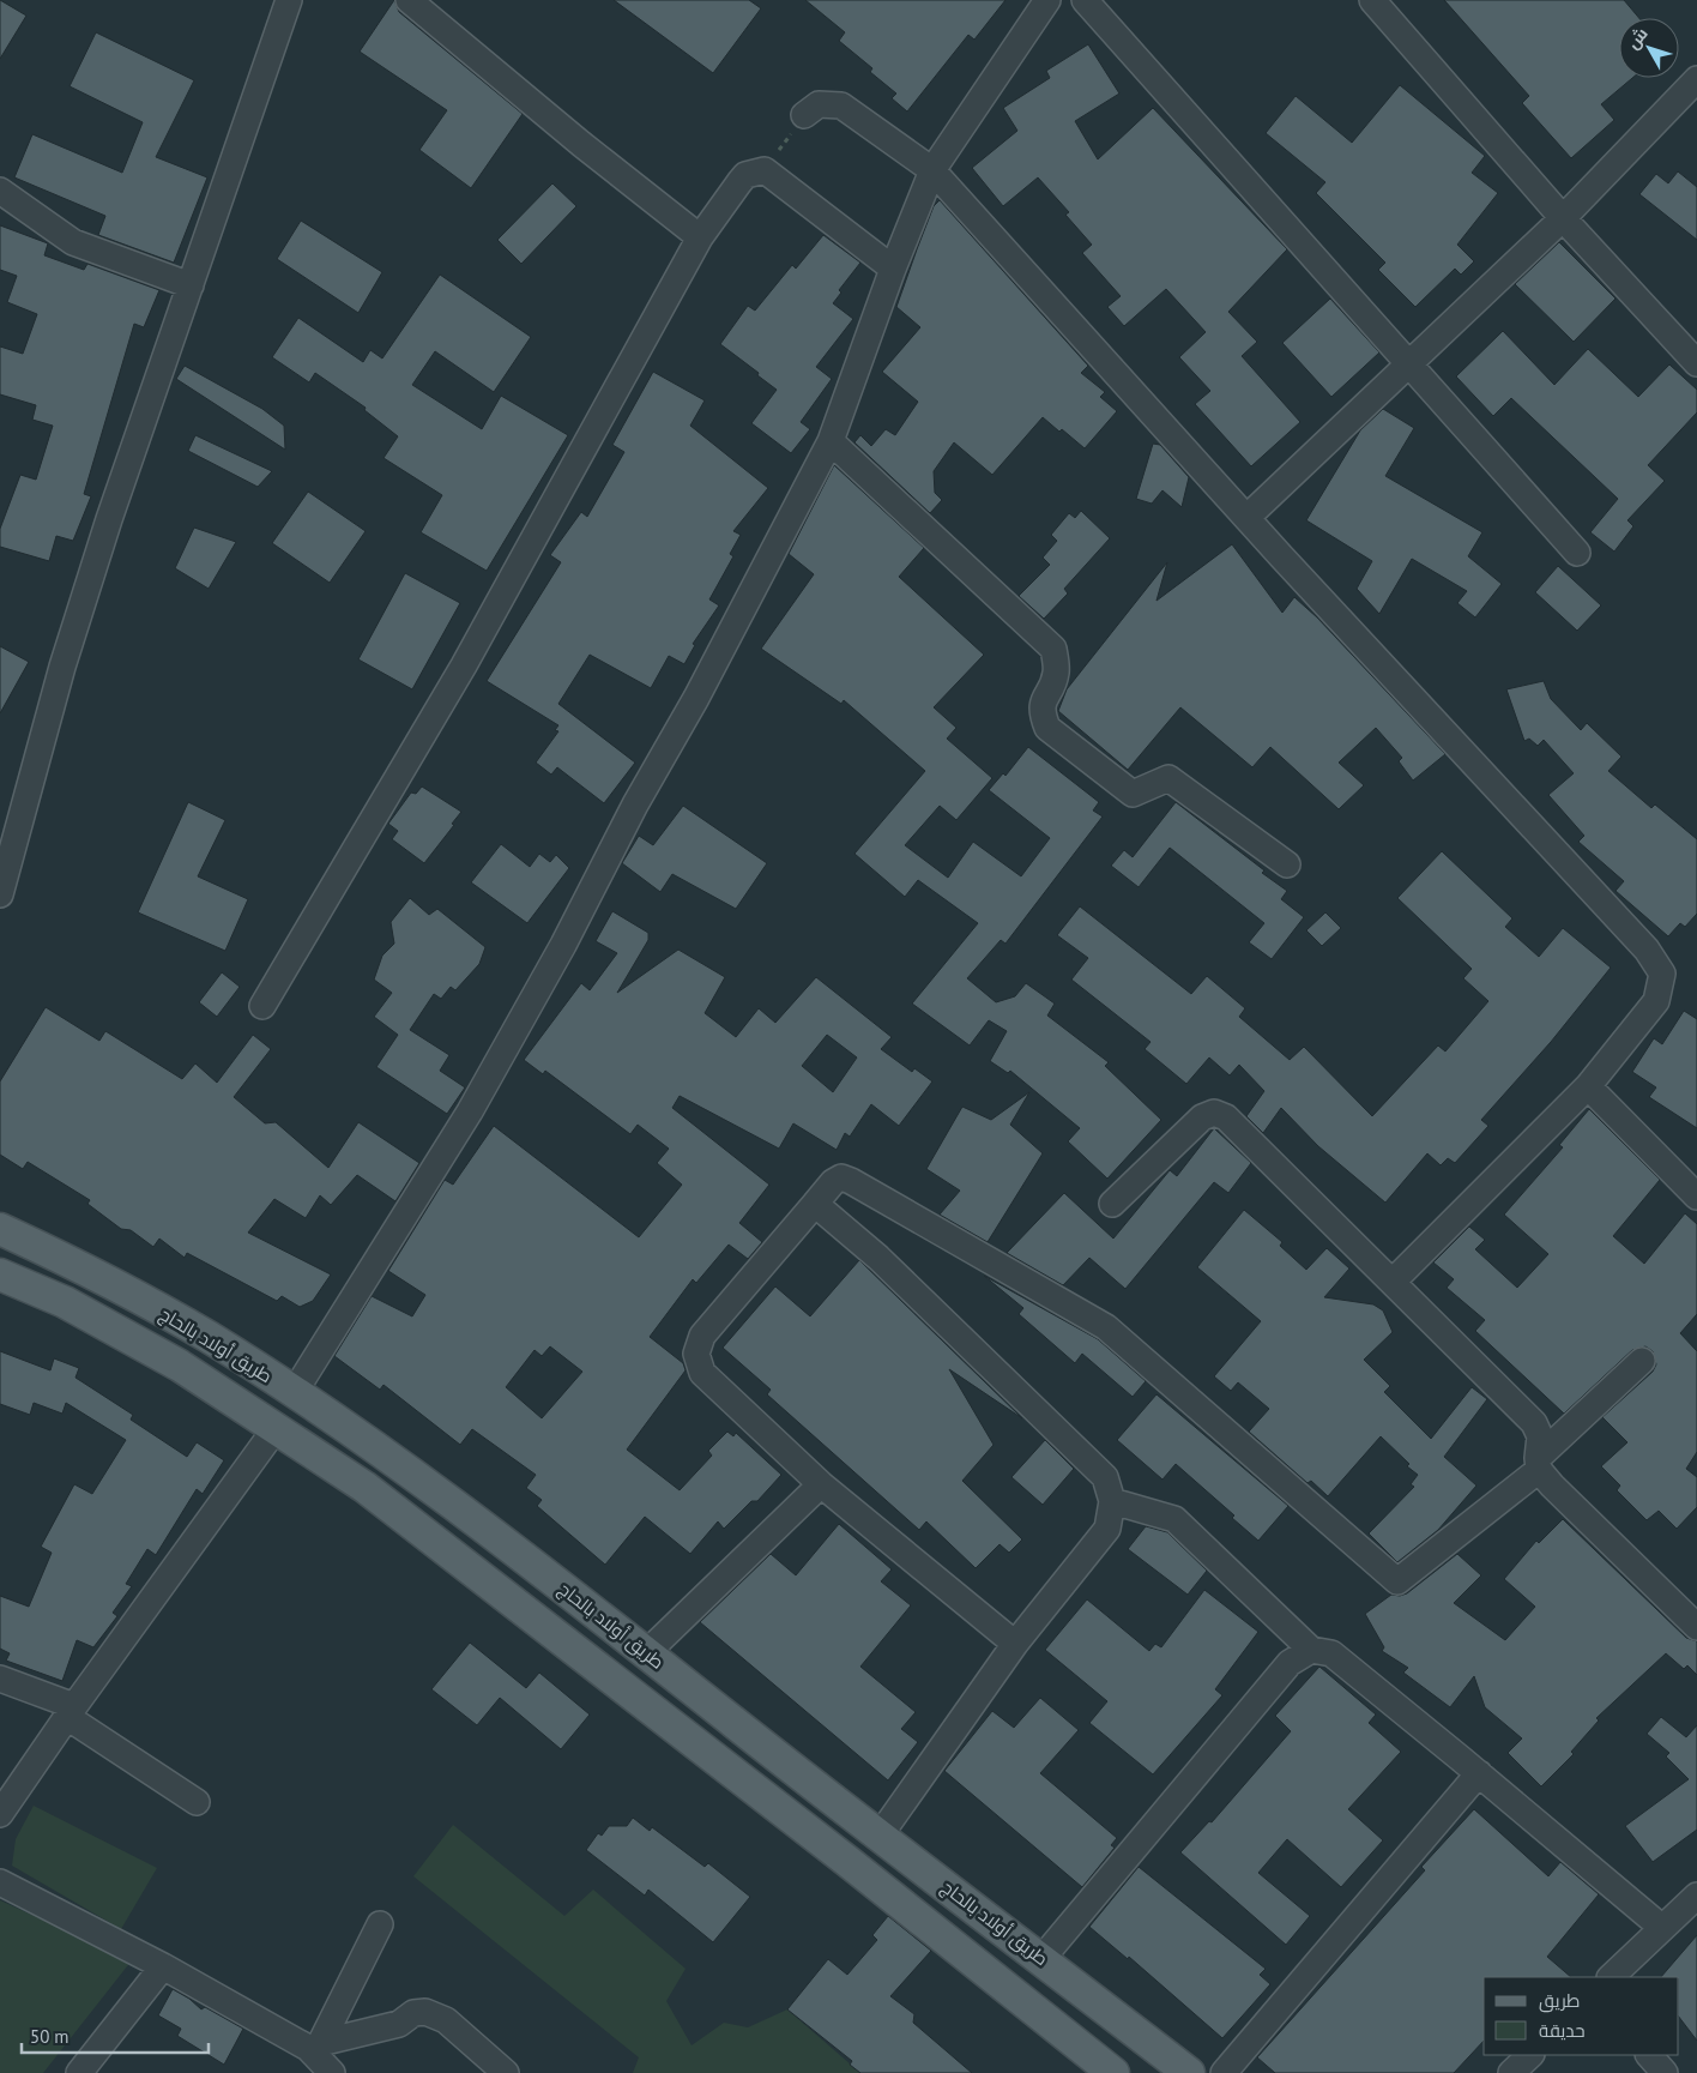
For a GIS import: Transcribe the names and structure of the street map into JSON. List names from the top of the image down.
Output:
{
  "streets": {
    "main road": ["طريق أولاد بالحاج"]
  },
  "legend": ["طريق", "حديقة"],
  "scale_bar": "50 m",
  "north": "top left"
}
